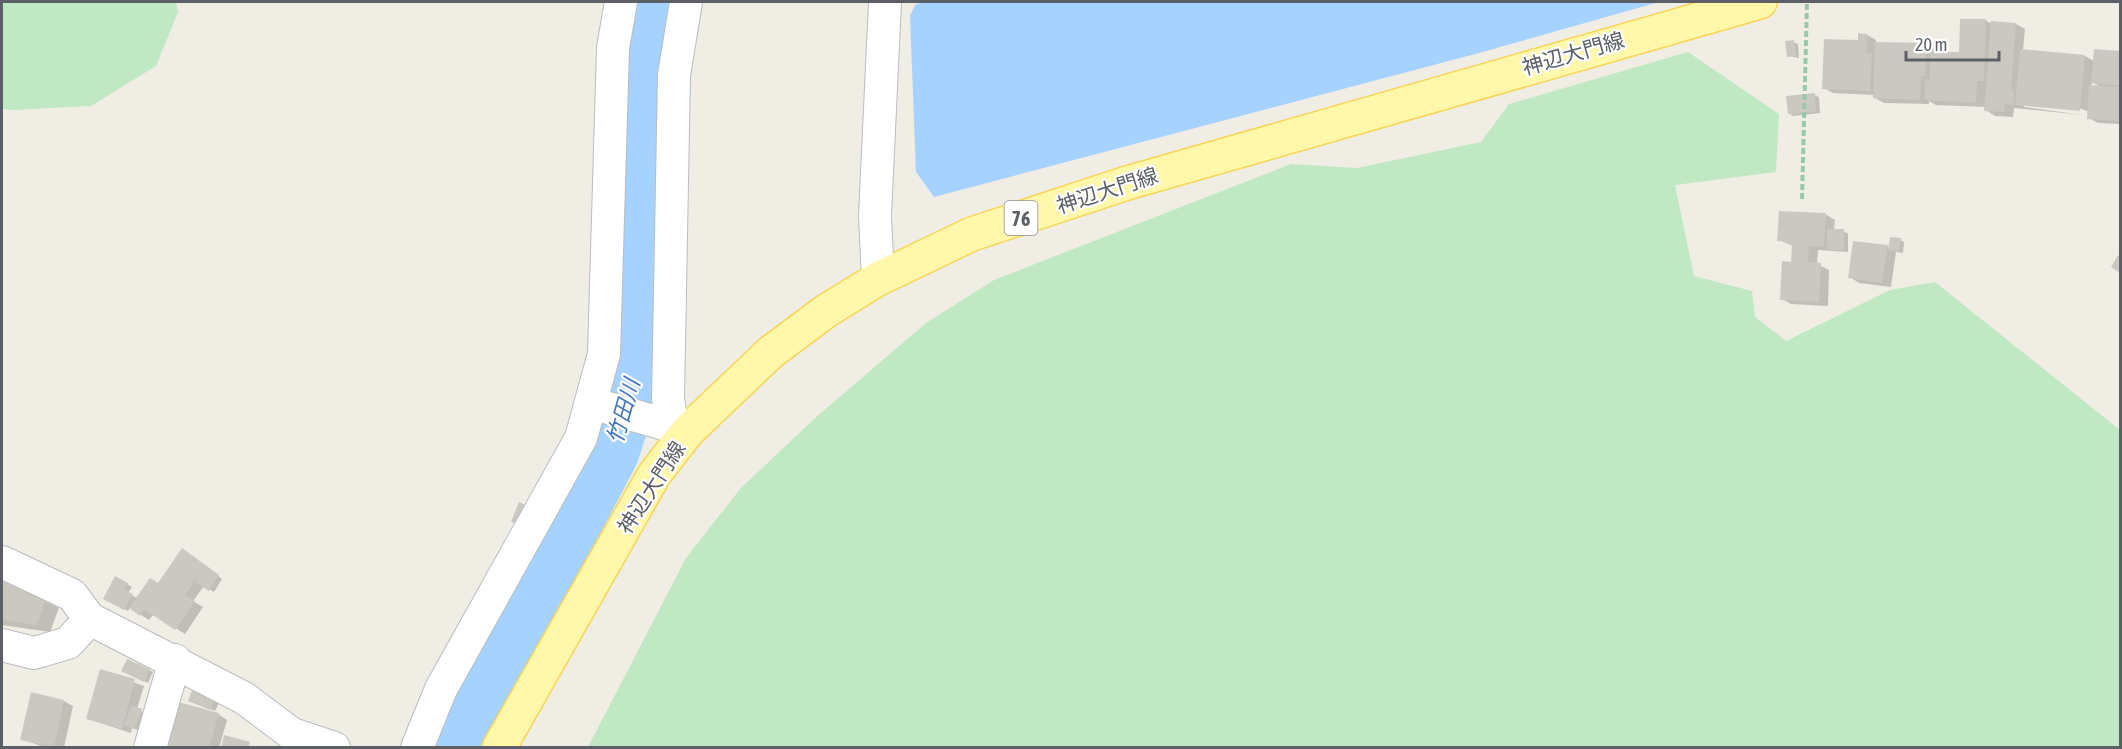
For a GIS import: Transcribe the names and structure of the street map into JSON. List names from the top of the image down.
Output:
{
  "streets": {
    "main road": ["神辺大門線", "76"]
  },
  "water": ["竹田川"],
  "scale_bar": "20 m"
}
